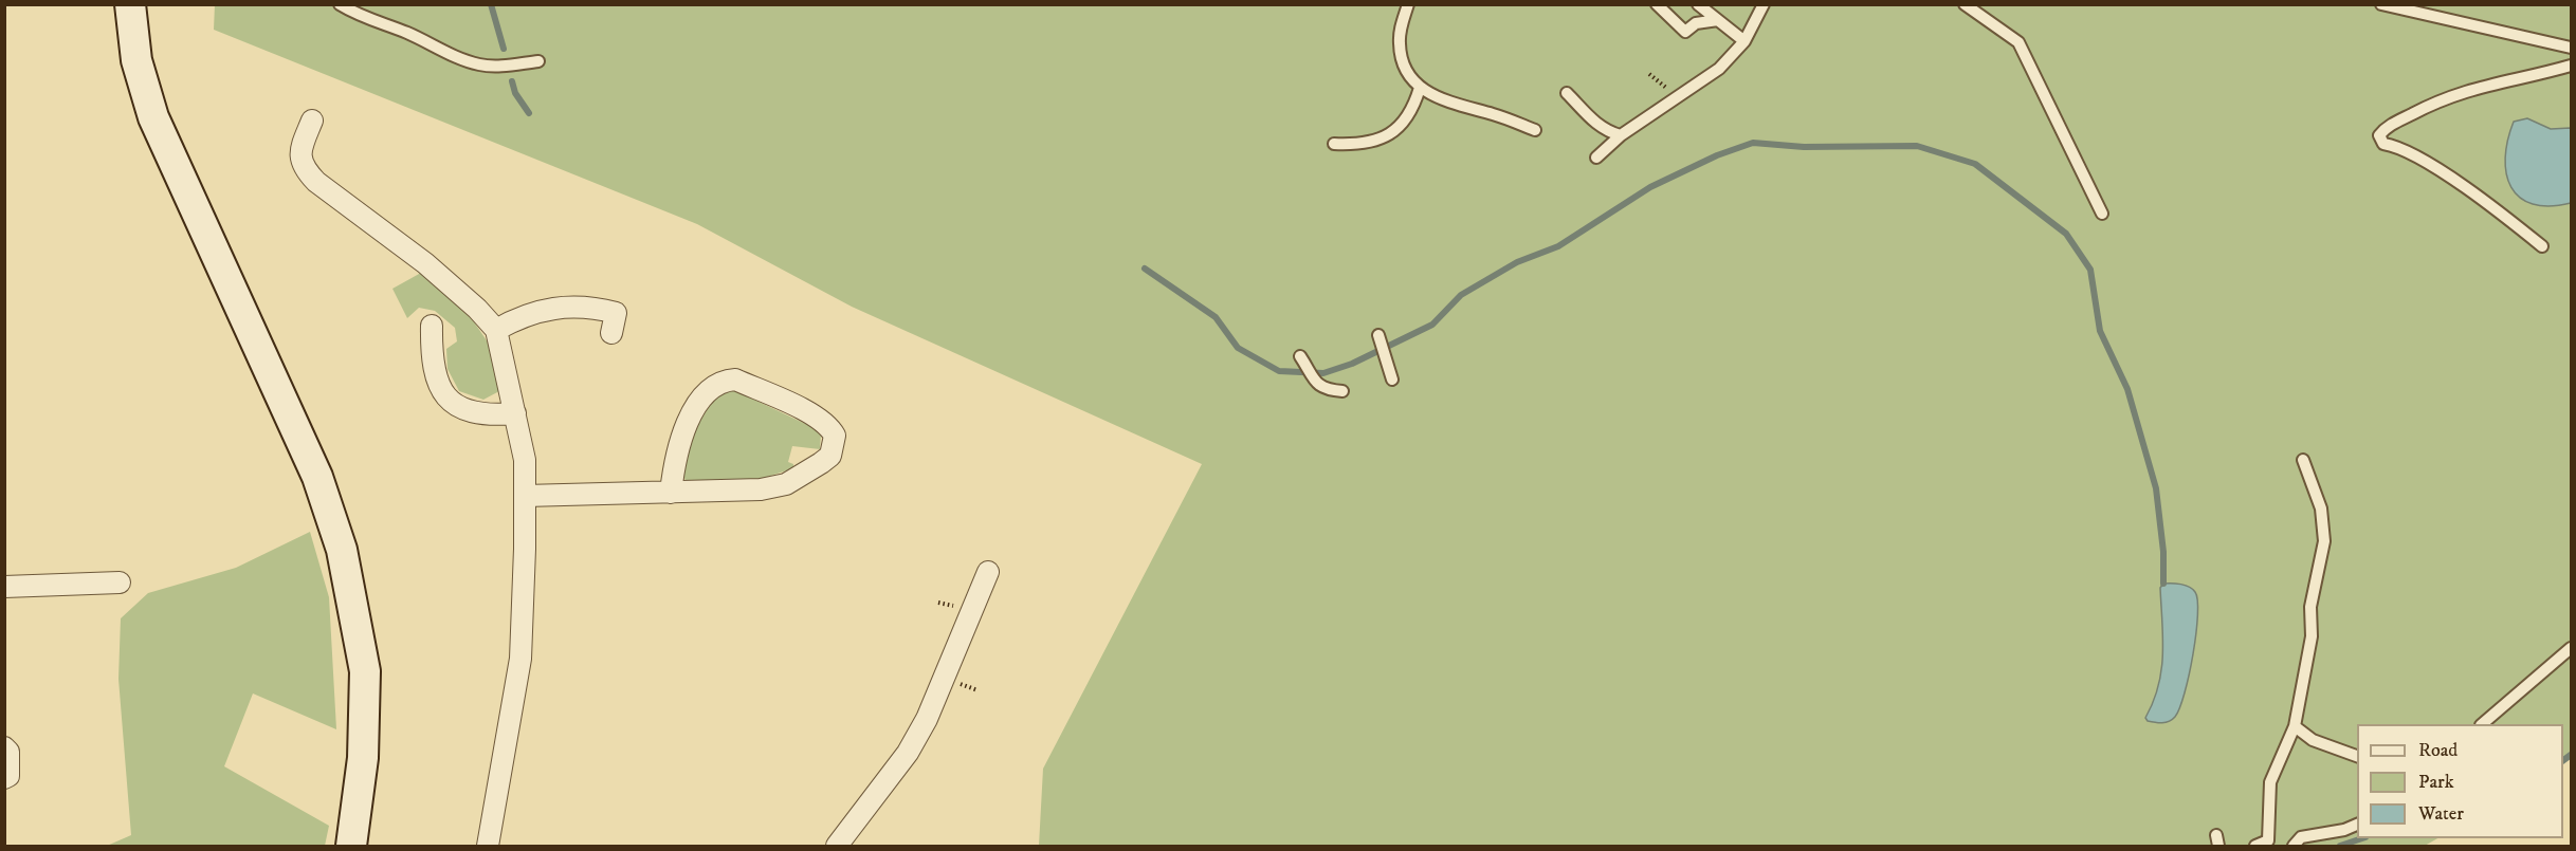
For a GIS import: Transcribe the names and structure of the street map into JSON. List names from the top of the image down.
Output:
{
  "legend": ["Road", "Park", "Water"]
}
